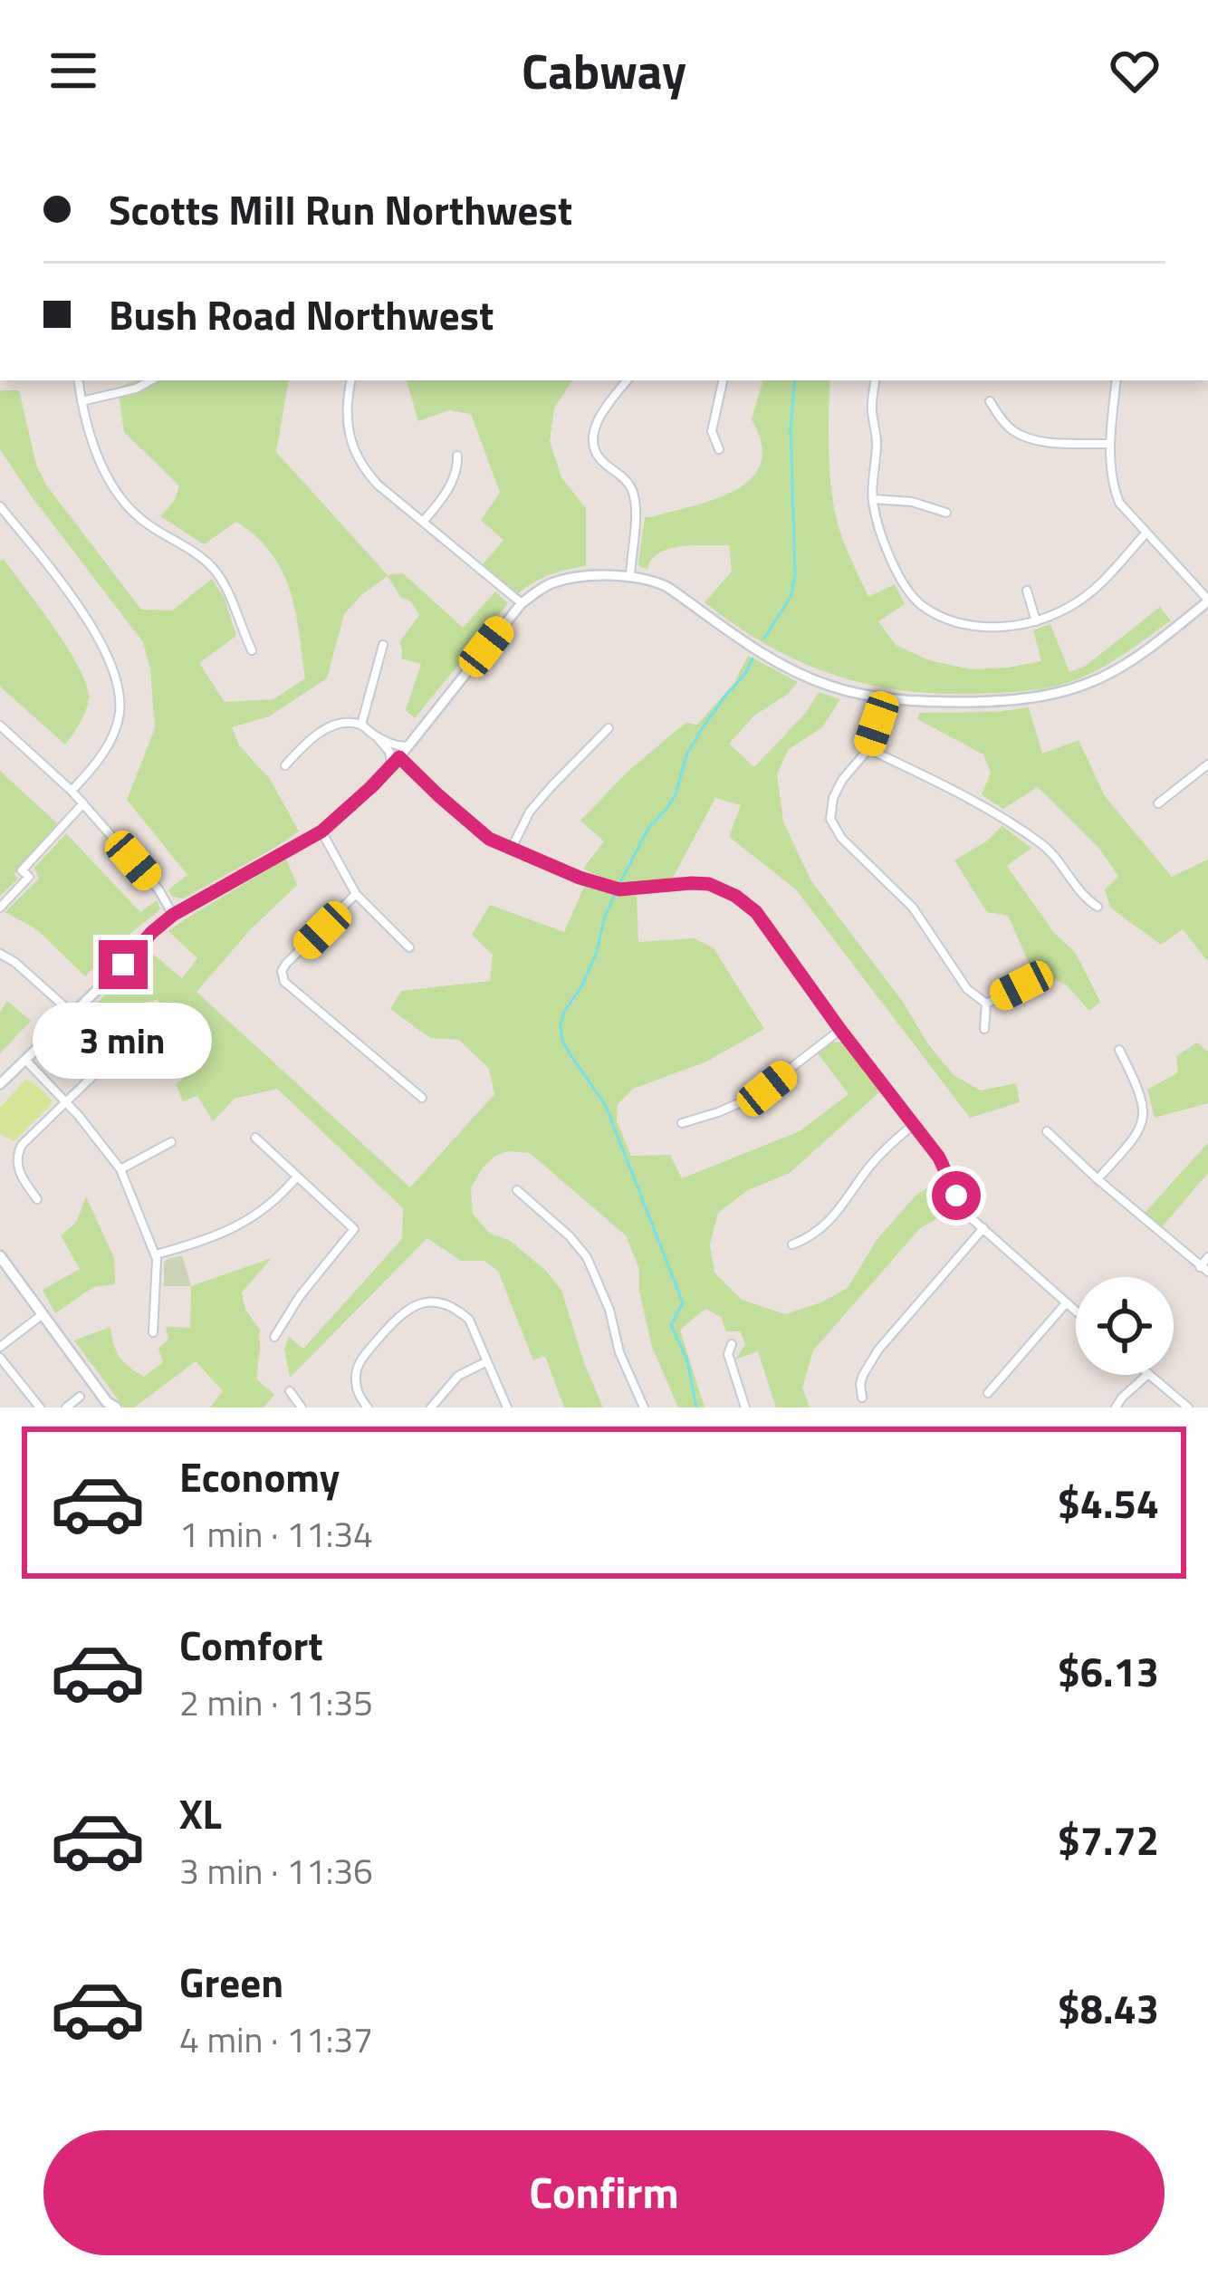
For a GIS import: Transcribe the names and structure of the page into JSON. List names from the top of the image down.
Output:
{
  "page": {
    "header": "Cabway",
    "banner": ["Scotts Mill Run Northwest", "Bush Road Northwest"],
    "bubble": "3 min",
    "list": [
      {
        "name": "Economy",
        "note": "1 min · 11:34",
        "value": "$4.54"
      },
      {
        "name": "Comfort",
        "note": "2 min · 11:35",
        "value": "$6.13"
      },
      {
        "name": "XL",
        "note": "3 min · 11:36",
        "value": "$7.72"
      },
      {
        "name": "Green",
        "note": "4 min · 11:37",
        "value": "$8.43"
      }
    ],
    "buttons": "Confirm"
  }
}
